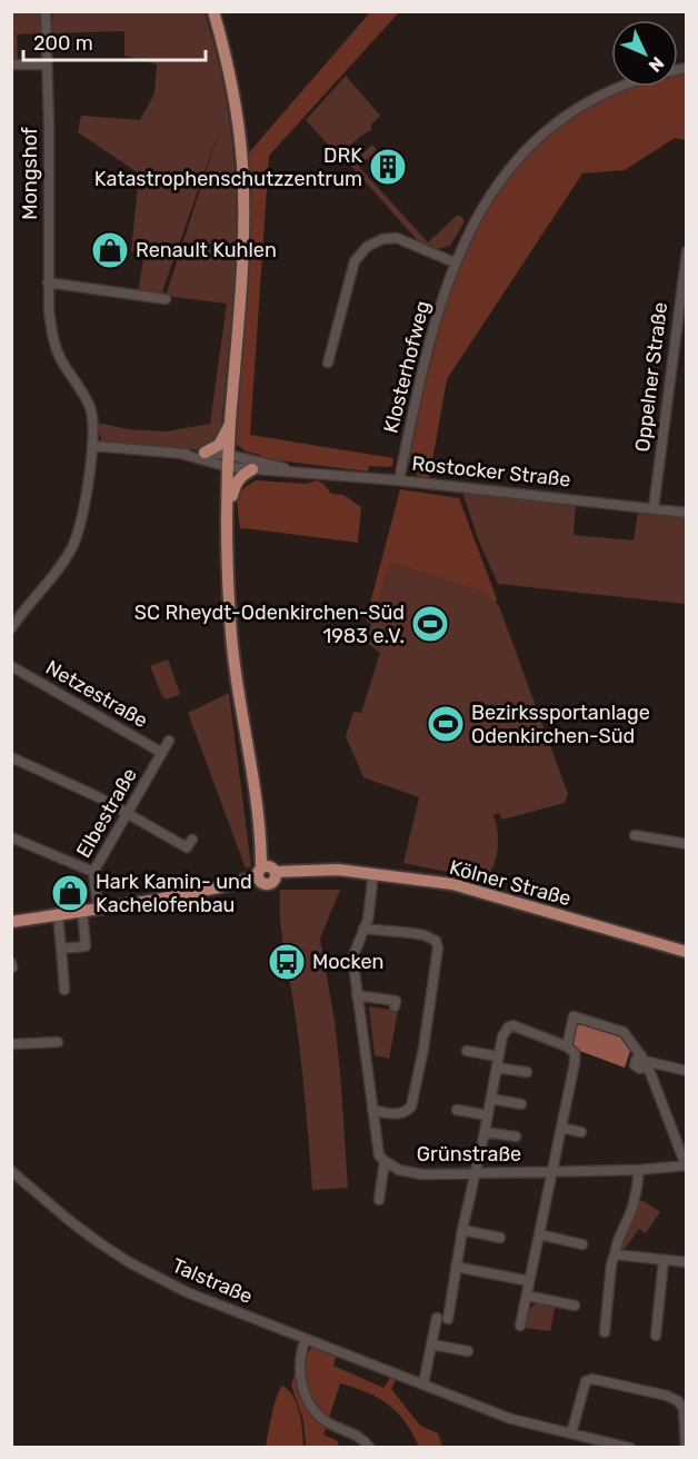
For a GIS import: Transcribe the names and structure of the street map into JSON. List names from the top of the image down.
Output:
{
  "streets": {
    "main road": ["Kölner Straße"],
    "street": [
      "Mongshof",
      "Klosterhofweg",
      "Oppelner Straße",
      "Rostocker Straße",
      "Netzestraße",
      "Elbestraße",
      "Grünstraße",
      "Talstraße"
    ]
  },
  "crossings": [
    ["Klosterhofweg", "Rostocker Straße"],
    ["Oppelner Straße", "Rostocker Straße"],
    ["Netzestraße", "Elbestraße"],
    ["Elbestraße", "Kölner Straße"]
  ],
  "places": {
    "building": ["DRK Katastrophenschutzzentrum"],
    "shop": ["Renault Kuhlen", "Hark Kamin- und Kachelofenbau"],
    "sports": ["SC Rheydt-Odenkirchen-Süd 1983 e.V.", "Bezirkssportanlage Odenkirchen-Süd"],
    "bus stop": ["Mocken"]
  },
  "scale_bar": "200 m",
  "north": "bottom right"
}
